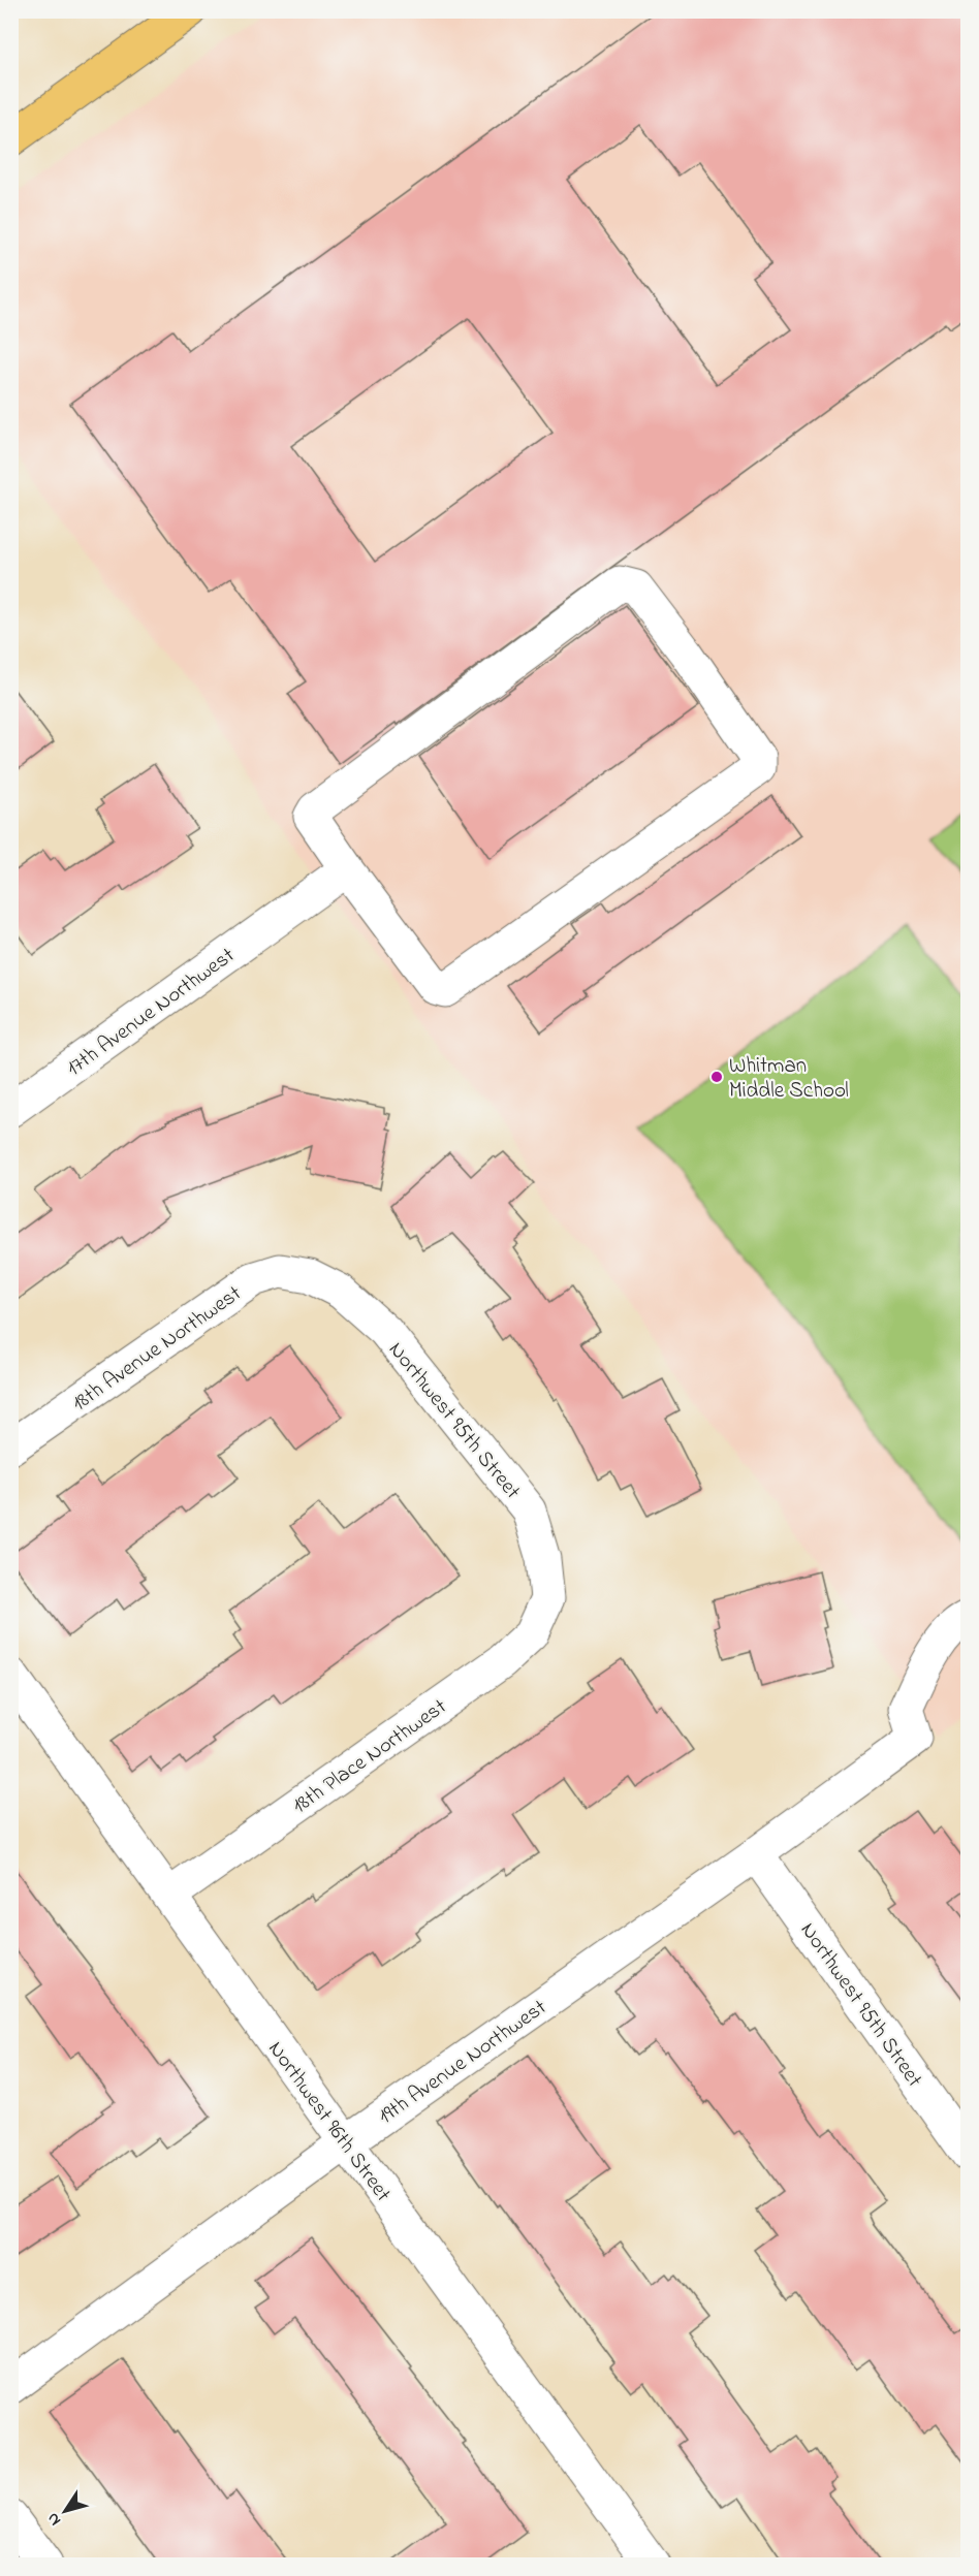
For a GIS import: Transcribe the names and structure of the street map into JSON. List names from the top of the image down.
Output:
{
  "streets": {
    "street": [
      "17th Avenue Northwest",
      "18th Avenue Northwest",
      "Northwest 95th Street",
      "18th Place Northwest",
      "19th Avenue Northwest",
      "Northwest 96th Street"
    ]
  },
  "crossings": [
    ["18th Avenue Northwest", "Northwest 95th Street"],
    ["Northwest 95th Street", "18th Place Northwest"],
    ["Northwest 95th Street", "19th Avenue Northwest"],
    ["18th Place Northwest", "Northwest 96th Street"],
    ["19th Avenue Northwest", "Northwest 96th Street"]
  ],
  "places": ["Whitman Middle School"],
  "north": "bottom left"
}
